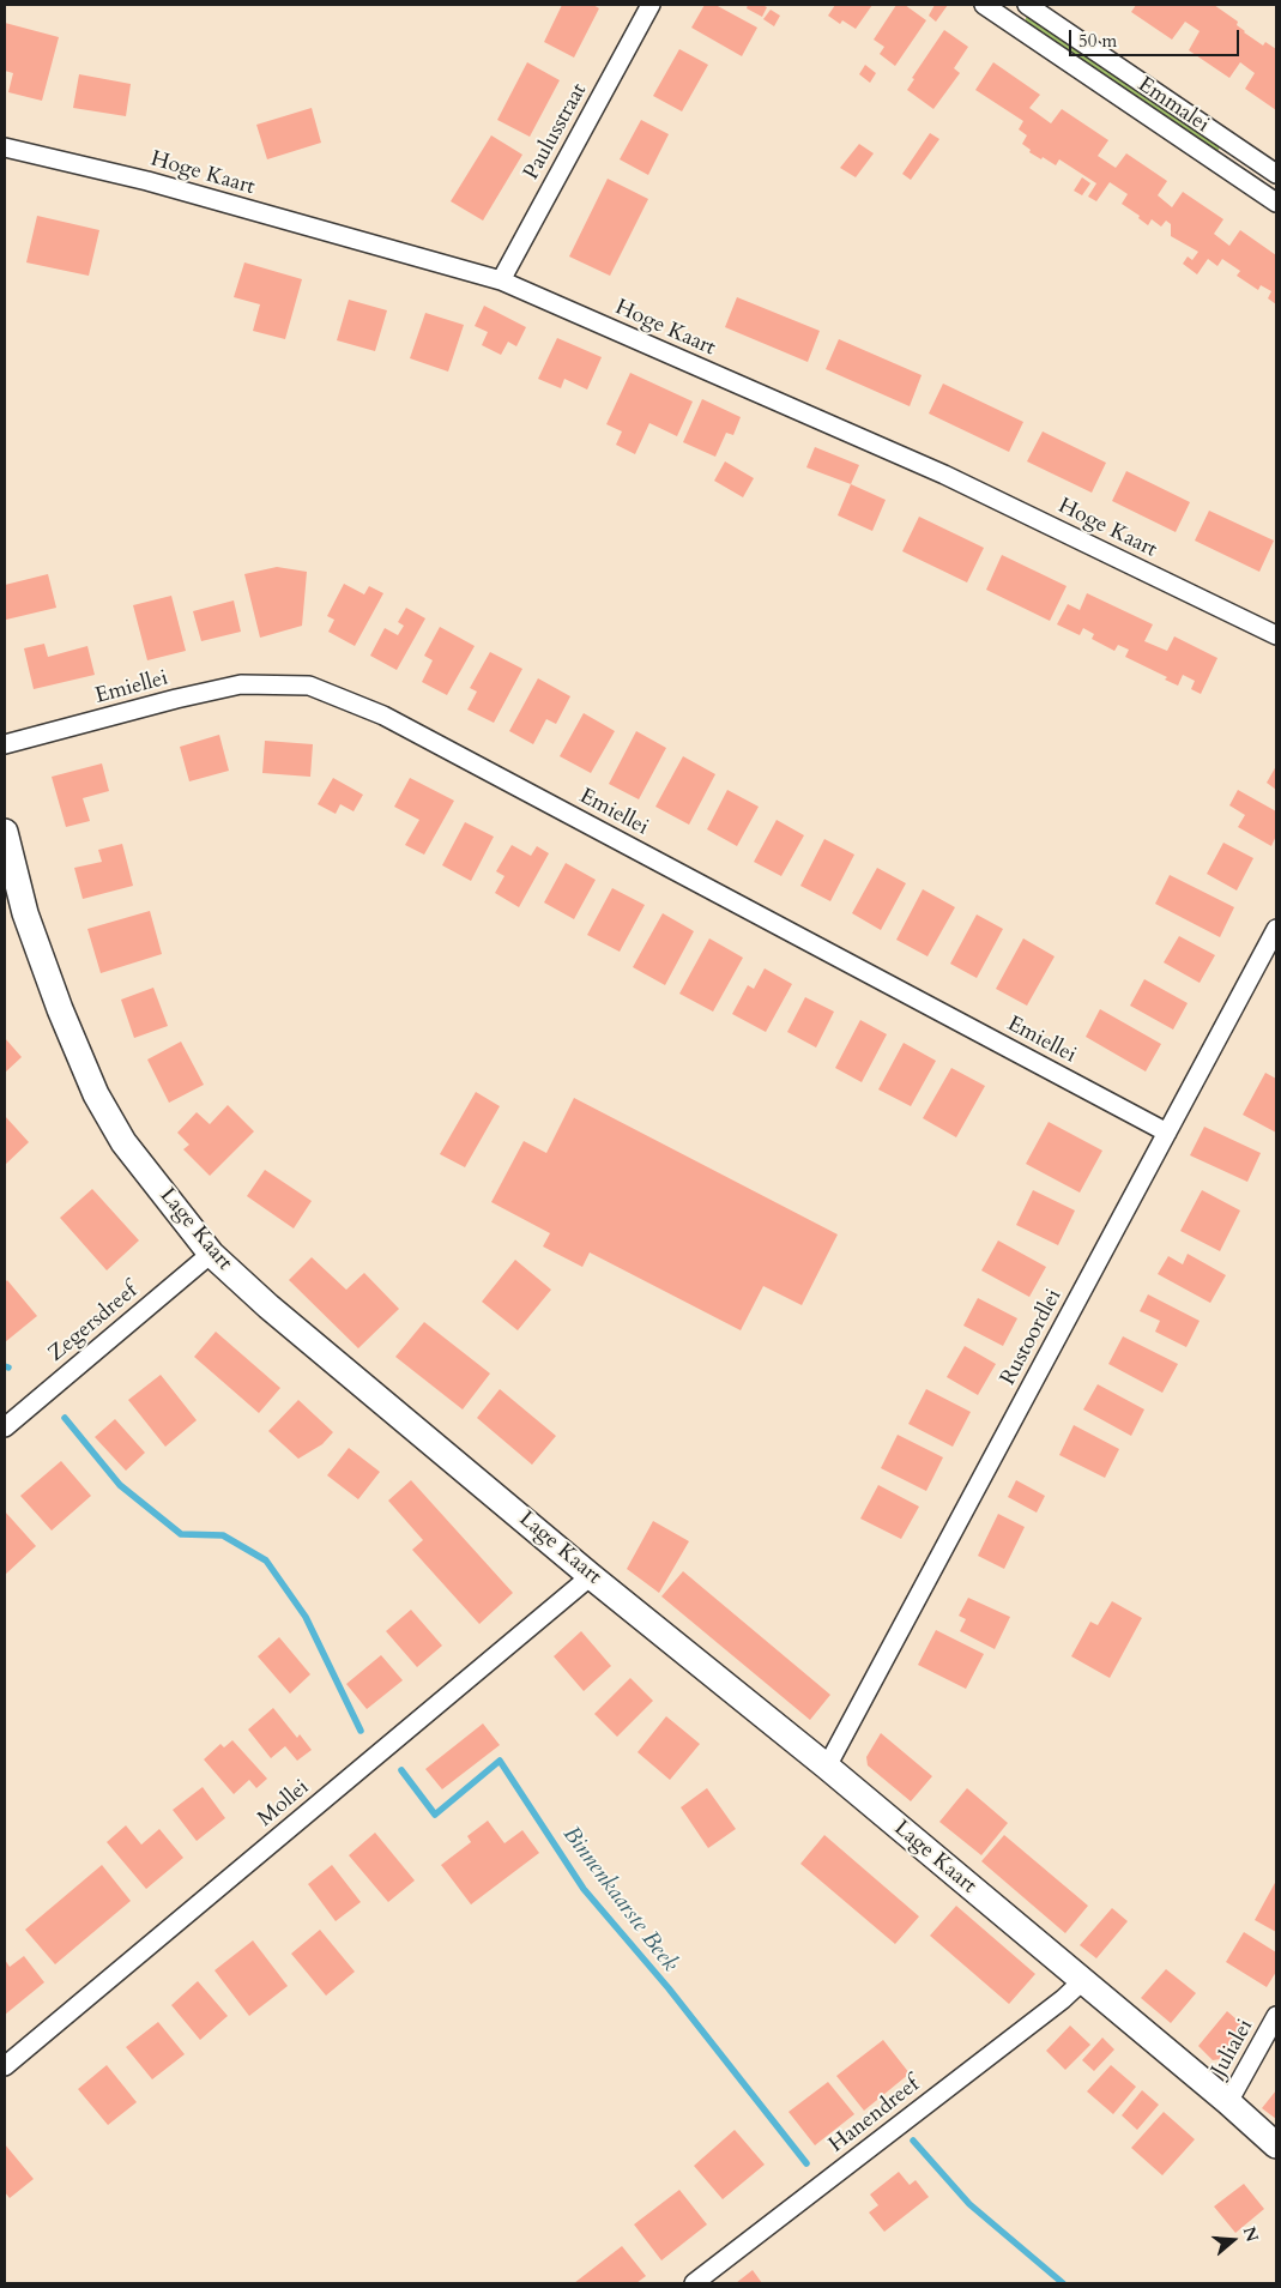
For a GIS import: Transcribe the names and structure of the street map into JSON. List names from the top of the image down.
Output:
{
  "streets": {
    "street": [
      "Emmalei",
      "Paulusstraat",
      "Hoge Kaart",
      "Emiellei",
      "Lage Kaart",
      "Zegersdreef",
      "Rustoordlei",
      "Mollei",
      "Julialei",
      "Hanendreef"
    ]
  },
  "crossings": [
    ["Paulusstraat", "Hoge Kaart"],
    ["Emiellei", "Rustoordlei"],
    ["Lage Kaart", "Zegersdreef"],
    ["Lage Kaart", "Rustoordlei"],
    ["Lage Kaart", "Mollei"],
    ["Lage Kaart", "Julialei"],
    ["Lage Kaart", "Hanendreef"]
  ],
  "water": ["Binnenkaarste Beek"],
  "scale_bar": "50 m",
  "north": "right"
}
